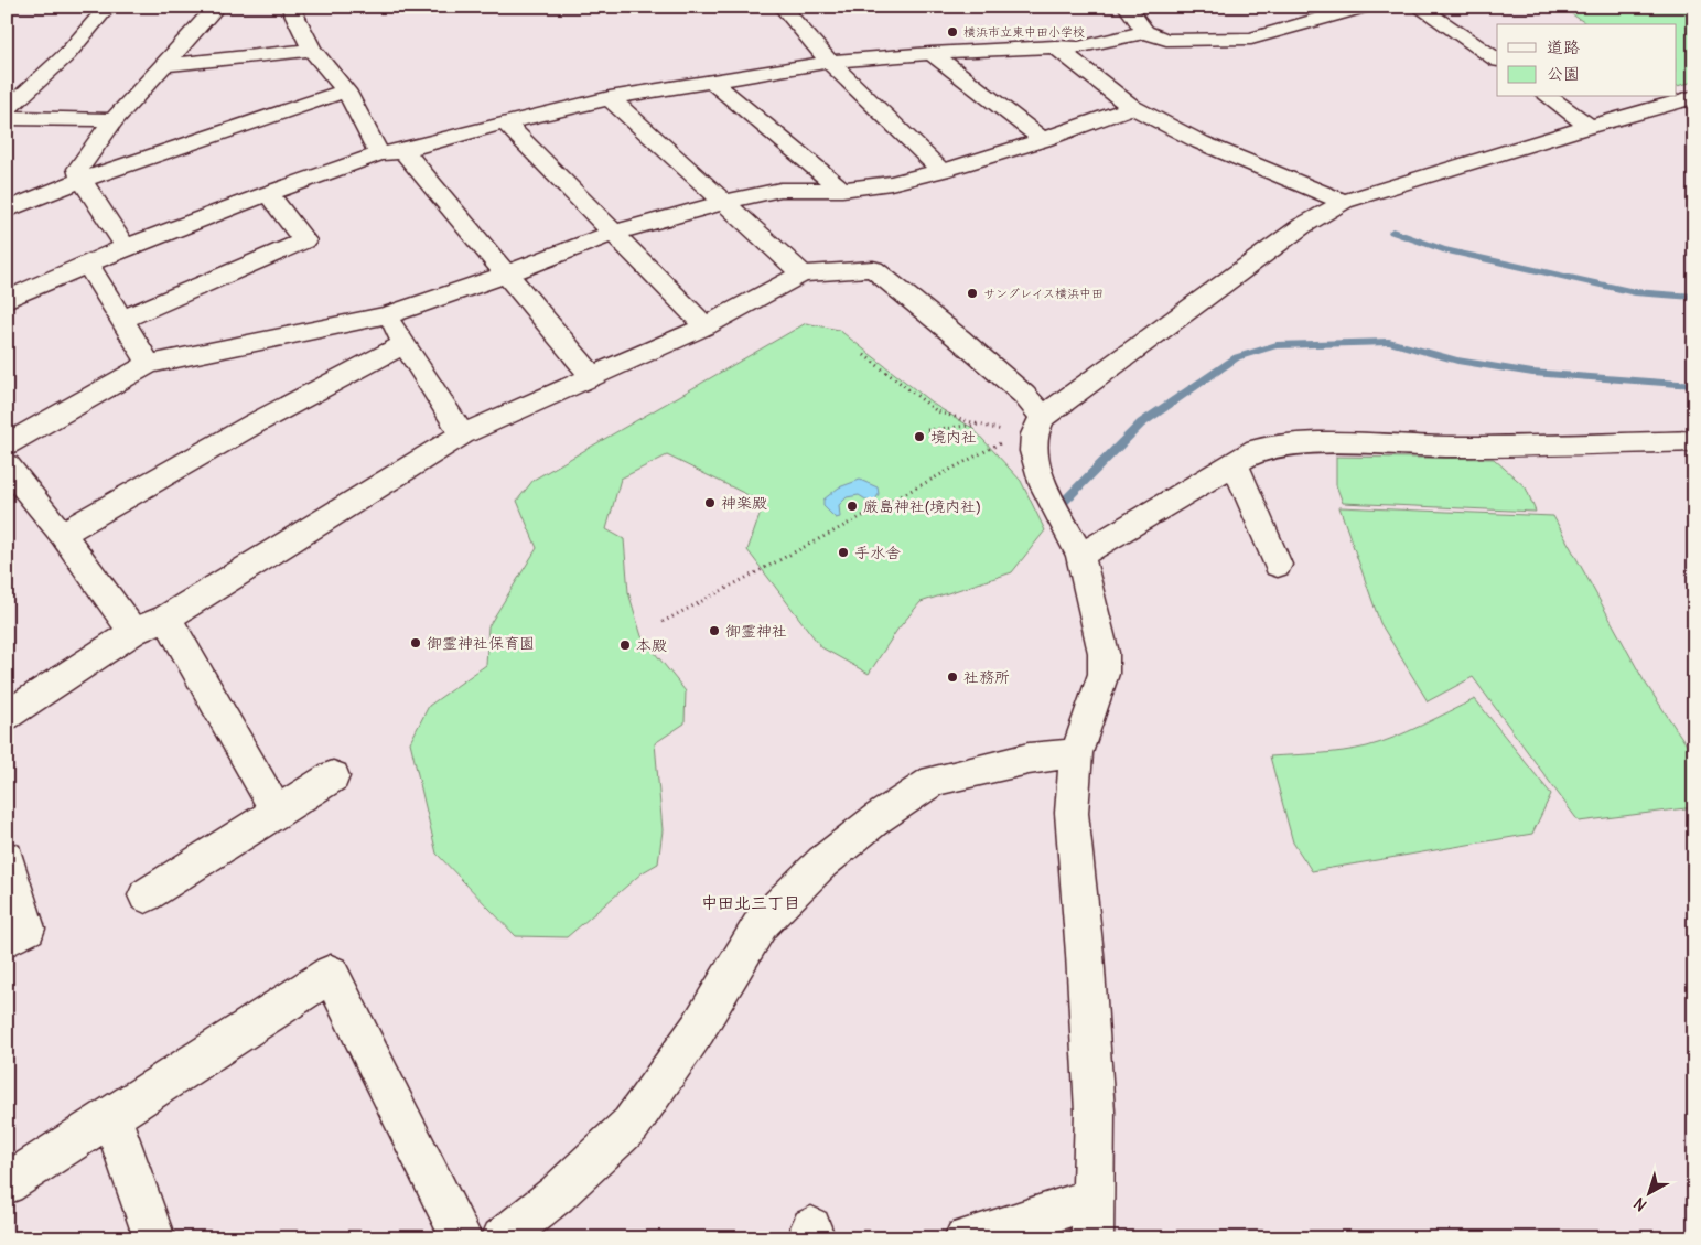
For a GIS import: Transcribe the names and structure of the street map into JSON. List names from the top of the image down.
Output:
{
  "districts": ["中田北三丁目"],
  "places": [
    "横浜市立東中田小学校",
    "サングレイス横浜中田",
    "境内社",
    "神楽殿",
    "厳島神社(境内社)",
    "手水舎",
    "御霊神社",
    "御霊神社保育園",
    "本殿",
    "社務所"
  ],
  "legend": ["道路", "公園"],
  "north": "bottom left"
}
